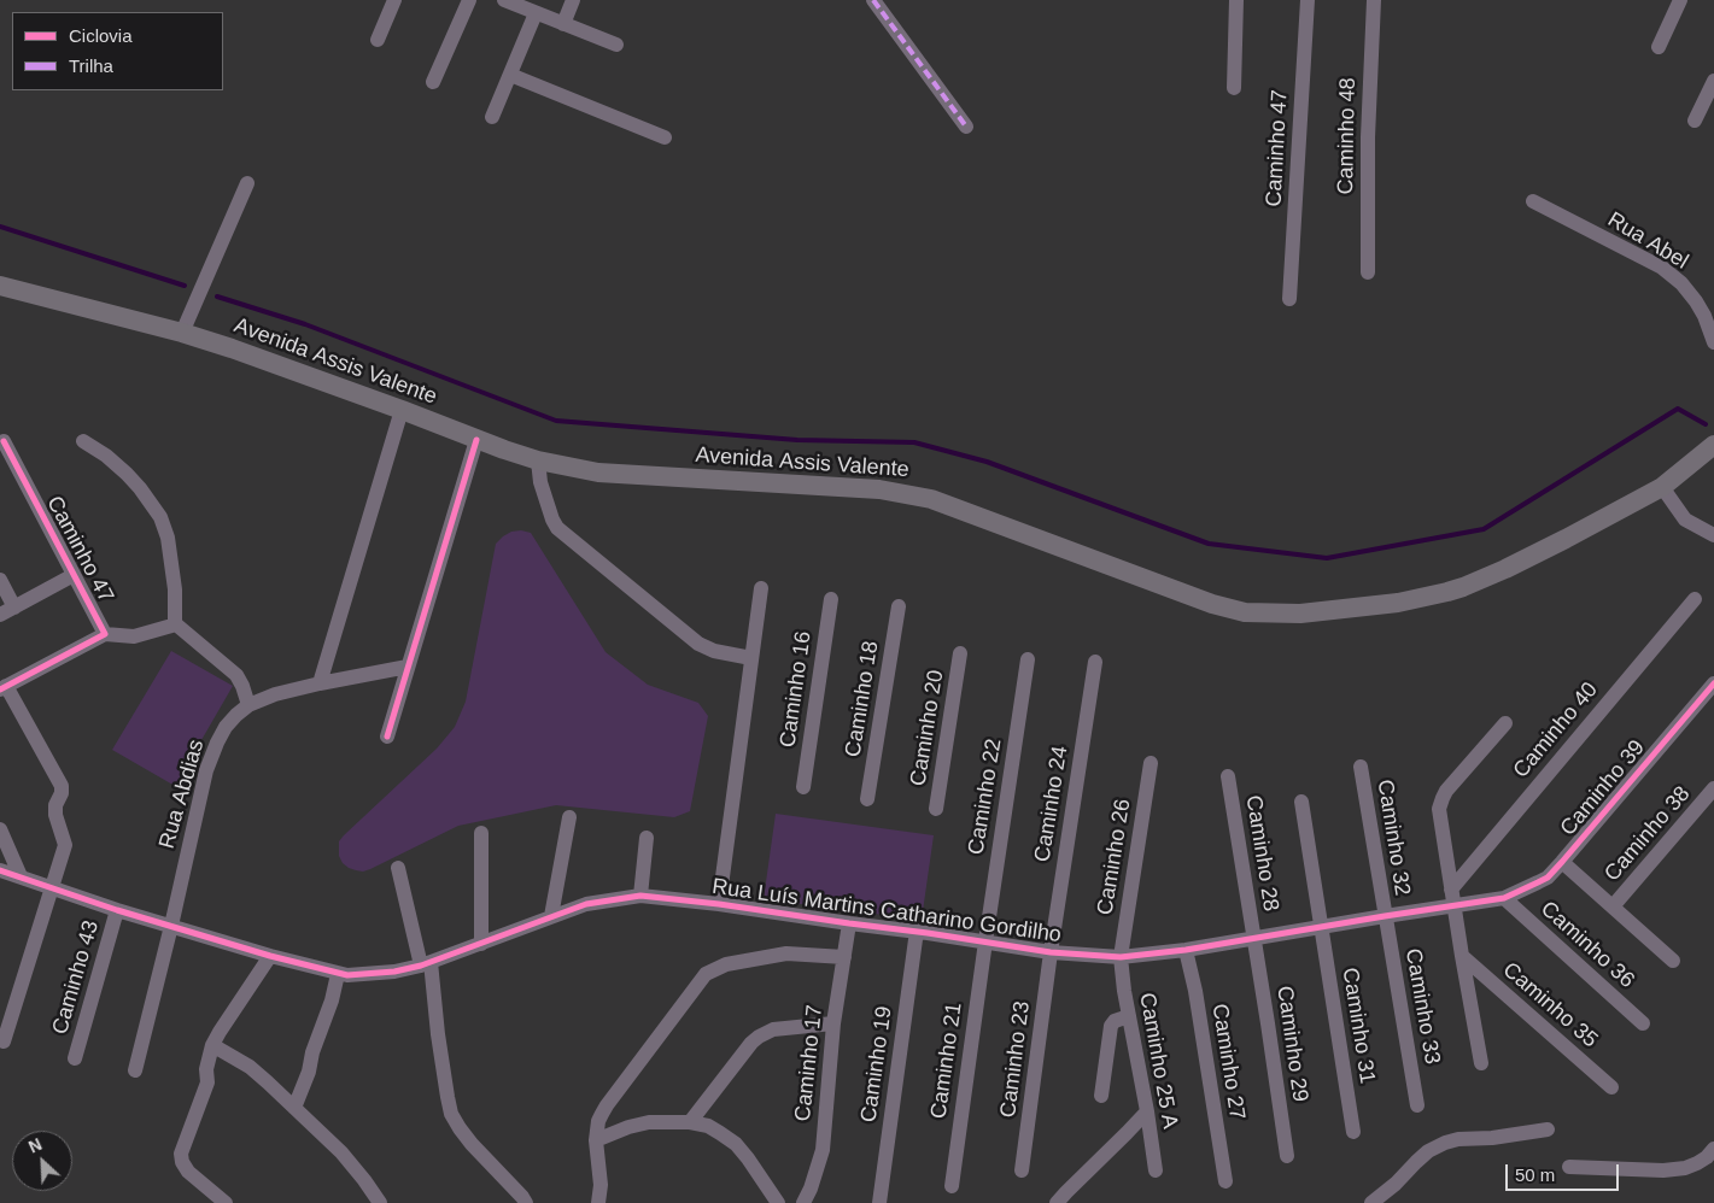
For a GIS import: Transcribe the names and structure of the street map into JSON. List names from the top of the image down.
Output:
{
  "streets": {
    "main road": ["Avenida Assis Valente"],
    "street": [
      "Caminho 48",
      "Caminho 47",
      "Rua Abel",
      "Caminho 16",
      "Caminho 18",
      "Caminho 20",
      "Caminho 40",
      "Caminho 39",
      "Rua Abdias",
      "Caminho 22",
      "Caminho 24",
      "Caminho 38",
      "Caminho 32",
      "Caminho 28",
      "Caminho 26",
      "Rua Luís Martins Catharino Gordilho",
      "Caminho 36",
      "Caminho 43",
      "Caminho 35",
      "Caminho 33",
      "Caminho 31",
      "Caminho 29",
      "Caminho 23",
      "Caminho 21",
      "Caminho 25 A",
      "Caminho 27",
      "Caminho 17",
      "Caminho 19"
    ]
  },
  "crossings": [
    ["Caminho 40", "Rua Luís Martins Catharino Gordilho"],
    ["Caminho 40", "Caminho 35"],
    ["Caminho 39", "Rua Luís Martins Catharino Gordilho"],
    ["Caminho 39", "Caminho 36"],
    ["Rua Abdias", "Rua Luís Martins Catharino Gordilho"],
    ["Caminho 22", "Rua Luís Martins Catharino Gordilho"],
    ["Caminho 22", "Caminho 21"],
    ["Caminho 24", "Rua Luís Martins Catharino Gordilho"],
    ["Caminho 24", "Caminho 23"],
    ["Caminho 32", "Rua Luís Martins Catharino Gordilho"],
    ["Caminho 32", "Caminho 33"],
    ["Caminho 28", "Rua Luís Martins Catharino Gordilho"],
    ["Caminho 28", "Caminho 29"],
    ["Caminho 26", "Rua Luís Martins Catharino Gordilho"],
    ["Caminho 26", "Caminho 25 A"],
    ["Rua Luís Martins Catharino Gordilho", "Caminho 36"],
    ["Rua Luís Martins Catharino Gordilho", "Caminho 43"],
    ["Rua Luís Martins Catharino Gordilho", "Caminho 35"],
    ["Rua Luís Martins Catharino Gordilho", "Caminho 33"],
    ["Rua Luís Martins Catharino Gordilho", "Caminho 31"],
    ["Rua Luís Martins Catharino Gordilho", "Caminho 29"],
    ["Rua Luís Martins Catharino Gordilho", "Caminho 23"],
    ["Rua Luís Martins Catharino Gordilho", "Caminho 21"],
    ["Rua Luís Martins Catharino Gordilho", "Caminho 25 A"],
    ["Rua Luís Martins Catharino Gordilho", "Caminho 27"],
    ["Rua Luís Martins Catharino Gordilho", "Caminho 17"],
    ["Rua Luís Martins Catharino Gordilho", "Caminho 19"]
  ],
  "legend": ["Ciclovia", "Trilha"],
  "scale_bar": "50 m",
  "north": "top left"
}
